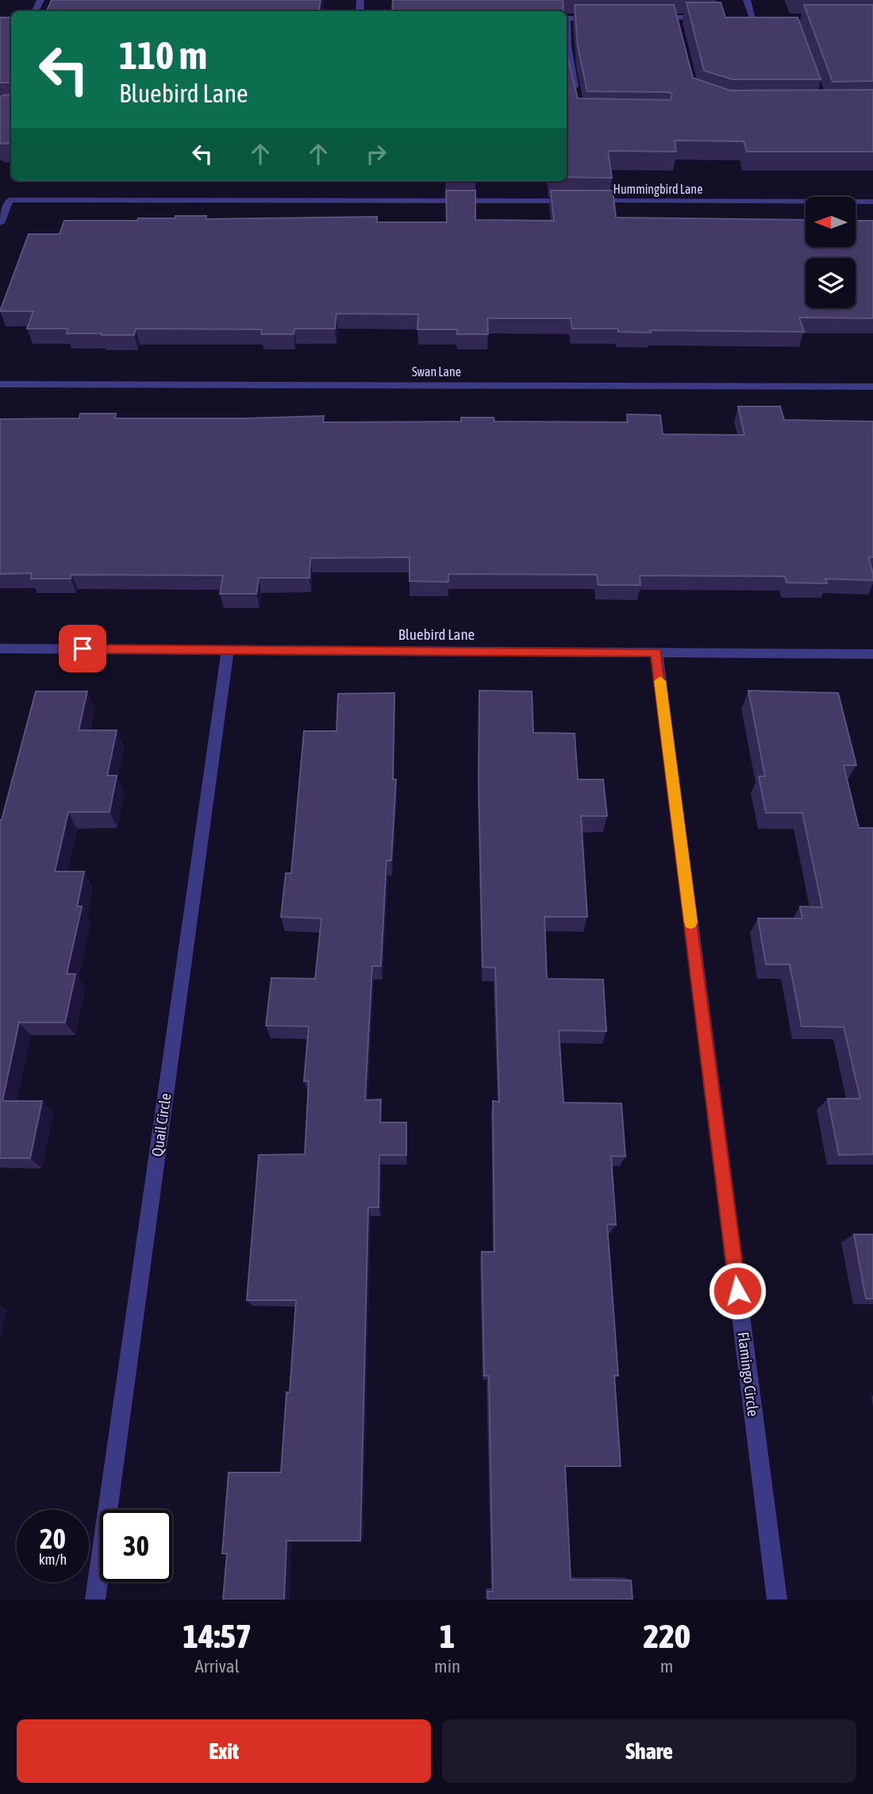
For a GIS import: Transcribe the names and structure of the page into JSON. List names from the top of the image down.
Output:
{
  "streets": {
    "street": [
      "Hummingbird Lane",
      "Swan Lane",
      "Bluebird Lane",
      "Quail Circle",
      "Flamingo Circle"
    ]
  },
  "crossings": [
    ["Bluebird Lane", "Quail Circle"],
    ["Bluebird Lane", "Flamingo Circle"]
  ],
  "north": "left",
  "page": {
    "turn": ["110 m", "Bluebird Lane"],
    "speed": "20 km/h",
    "limit": "30",
    "eta": [
      "14:57",
      "Arrival",
      "1",
      "min",
      "220",
      "m"
    ],
    "buttons": ["Exit", "Share"]
  }
}
